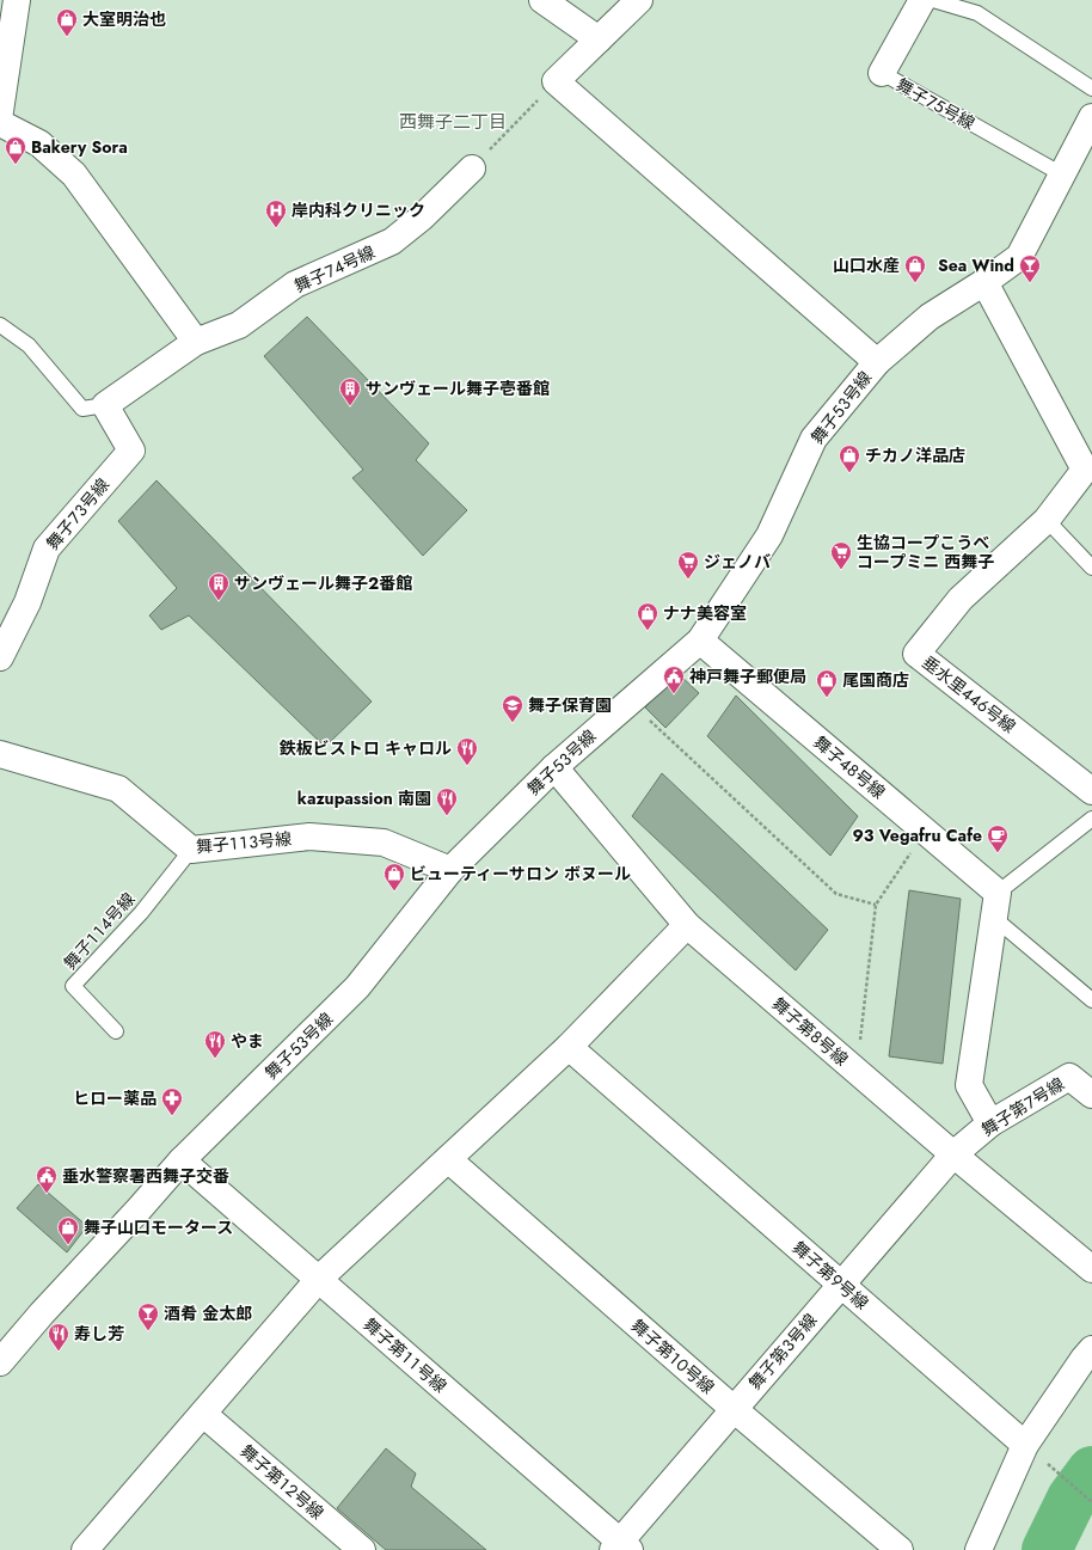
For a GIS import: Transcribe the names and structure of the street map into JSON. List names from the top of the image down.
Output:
{
  "streets": {
    "street": [
      "舞子７５号線",
      "舞子７４号線",
      "舞子５３号線",
      "舞子７３号線",
      "垂水里４４６号線",
      "舞子４８号線",
      "舞子１１３号線",
      "舞子第８号線",
      "舞子第７号線",
      "舞子第９号線",
      "舞子第３号線",
      "舞子第１１号線",
      "舞子第１０号線",
      "舞子第１２号線"
    ],
    "lane": ["舞子１１４号線"]
  },
  "crossings": [
    ["舞子７５号線", "舞子５３号線"],
    ["舞子７４号線", "舞子７３号線"],
    ["舞子５３号線", "垂水里４４６号線"],
    ["舞子５３号線", "舞子４８号線"],
    ["舞子５３号線", "舞子１１３号線"],
    ["舞子５３号線", "舞子第８号線"],
    ["舞子５３号線", "舞子第１１号線"],
    ["舞子１１３号線", "舞子１１４号線"],
    ["舞子第８号線", "舞子第７号線"],
    ["舞子第８号線", "舞子第３号線"],
    ["舞子第７号線", "舞子第３号線"],
    ["舞子第９号線", "舞子第３号線"],
    ["舞子第３号線", "舞子第１１号線"],
    ["舞子第３号線", "舞子第１０号線"]
  ],
  "districts": ["西舞子二丁目"],
  "places": {
    "shop": [
      "大室明治也",
      "Bakery Sora",
      "山口水産",
      "チカノ洋品店",
      "ナナ美容室",
      "尾国商店",
      "ビューティーサロン ボヌール",
      "舞子山口モータース"
    ],
    "hospital": ["岸内科クリニック"],
    "bar": ["Sea Wind", "酒肴 金太郎"],
    "building": ["サンヴェール舞子壱番館", "サンヴェール舞子2番館"],
    "supermarket": ["生協コープこうべ コープミニ 西舞子", "ジェノバ"],
    "public building": ["神戸舞子郵便局", "垂水警察署西舞子交番"],
    "school or university": ["舞子保育園"],
    "restaurant": [
      "鉄板ビストロ キャロル",
      "kazupassion 南園",
      "やま",
      "寿し芳"
    ],
    "cafe": ["93 Vegafru Cafe"],
    "pharmacy": ["ヒロー薬品"]
  }
}
